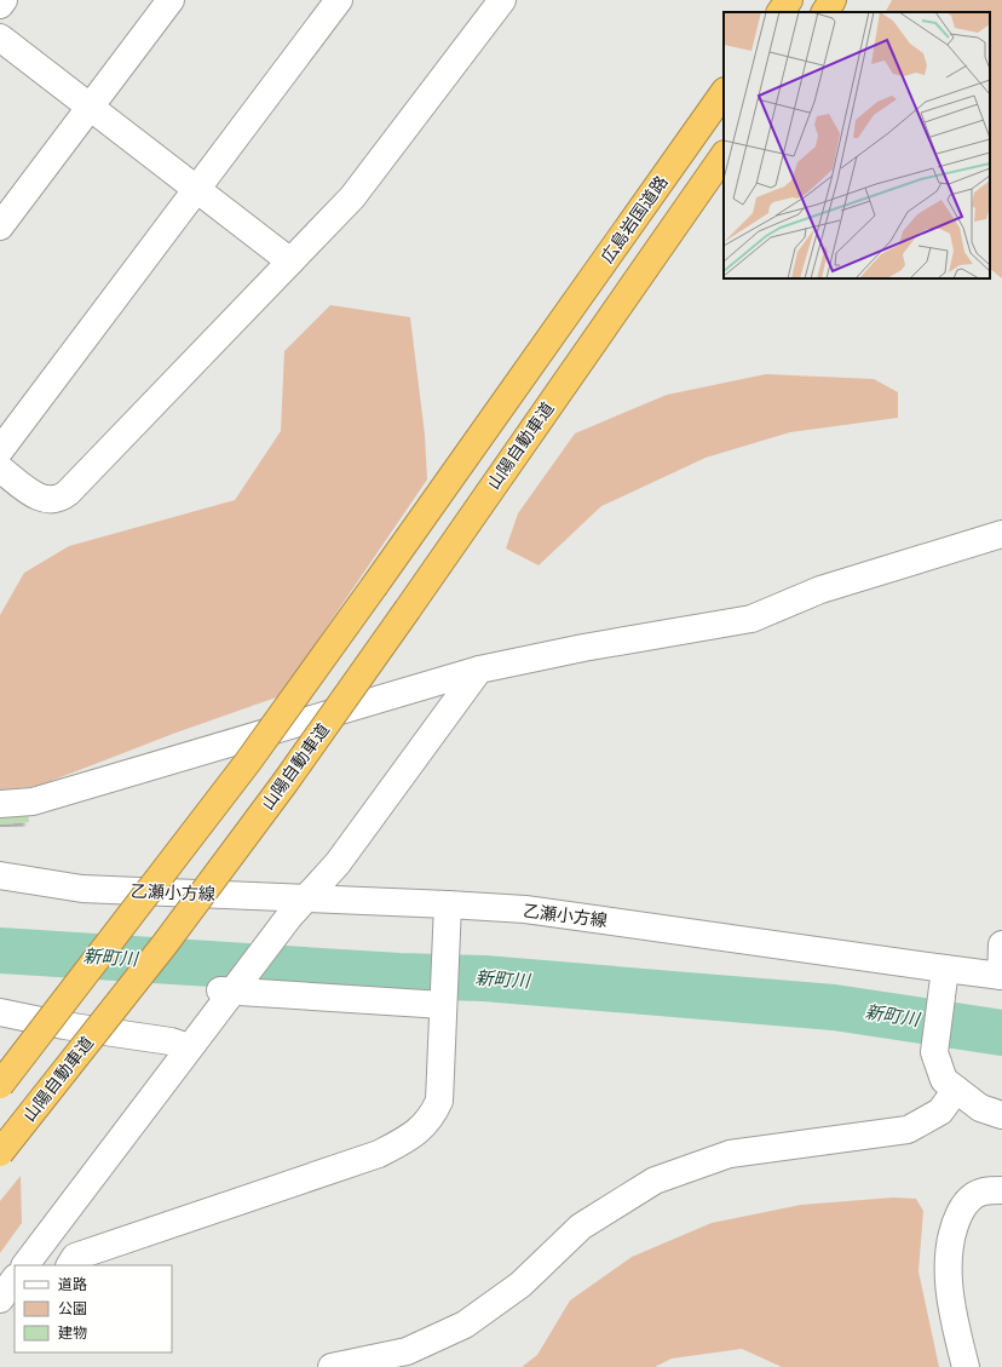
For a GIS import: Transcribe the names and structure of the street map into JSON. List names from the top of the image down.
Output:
{
  "streets": {
    "highway": ["広島岩国道路", "山陽自動車道"],
    "street": ["乙瀬小方線"]
  },
  "water": ["新町川"],
  "legend": ["道路", "公園", "建物"]
}
